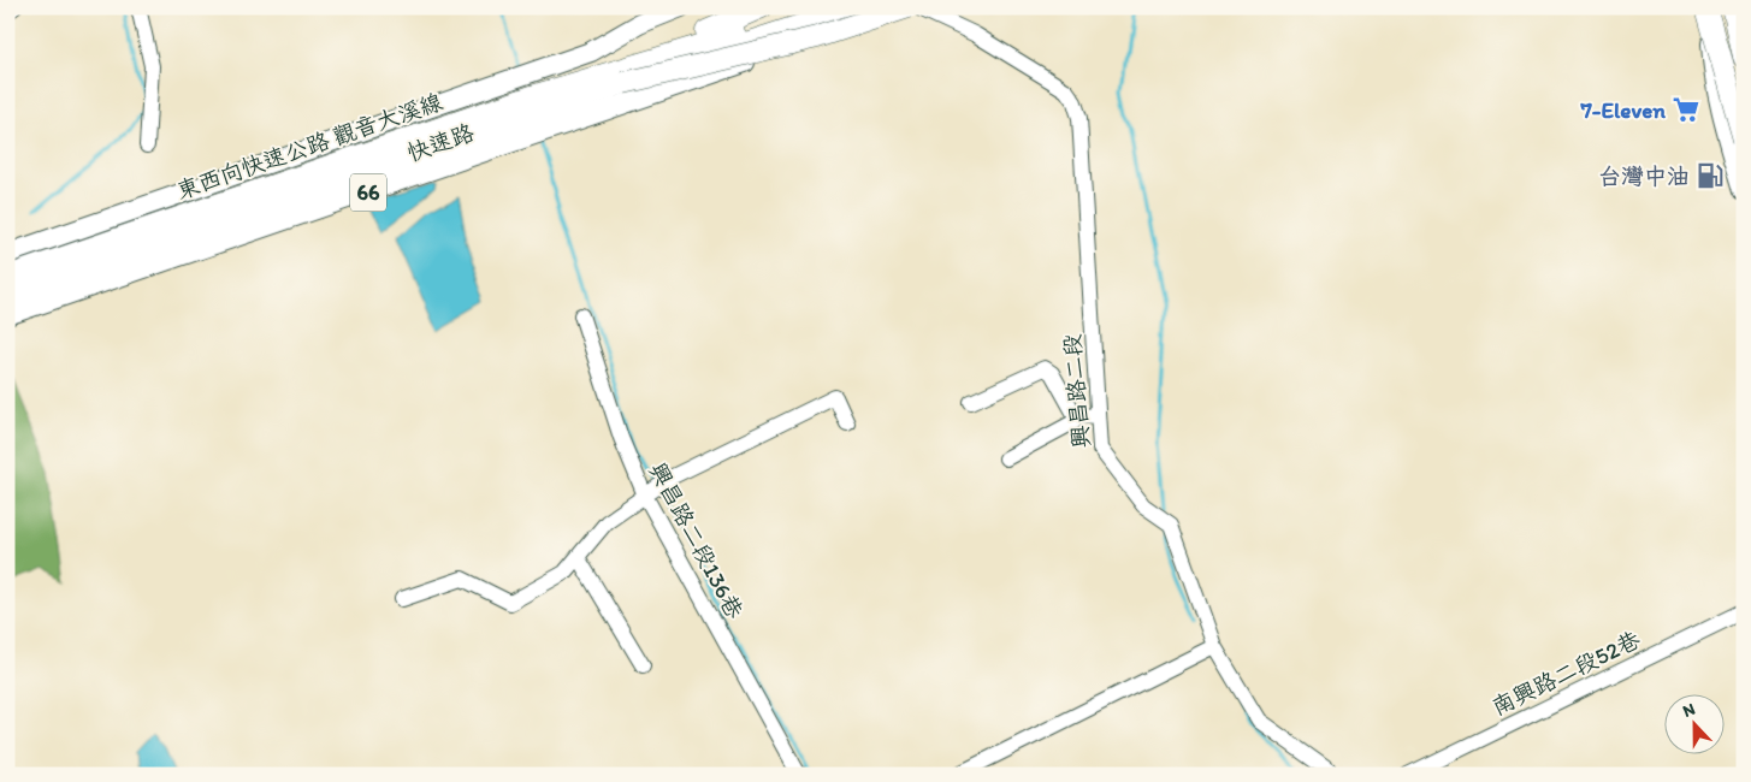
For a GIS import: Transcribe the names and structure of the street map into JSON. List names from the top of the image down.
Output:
{
  "streets": {
    "highway": ["東西向快速公路 觀音大溪線", "66"],
    "main road": ["快速路"],
    "street": ["興昌路二段", "興昌路二段136巷", "南興路二段52巷"]
  },
  "crossings": [
    ["快速路", "66"],
    ["快速路", "興昌路二段"],
    ["東西向快速公路 觀音大溪線", "66"],
    ["66", "興昌路二段"]
  ],
  "places": {
    "supermarket": ["7-Eleven"],
    "fuel station": ["台灣中油"]
  },
  "north": "top"
}
